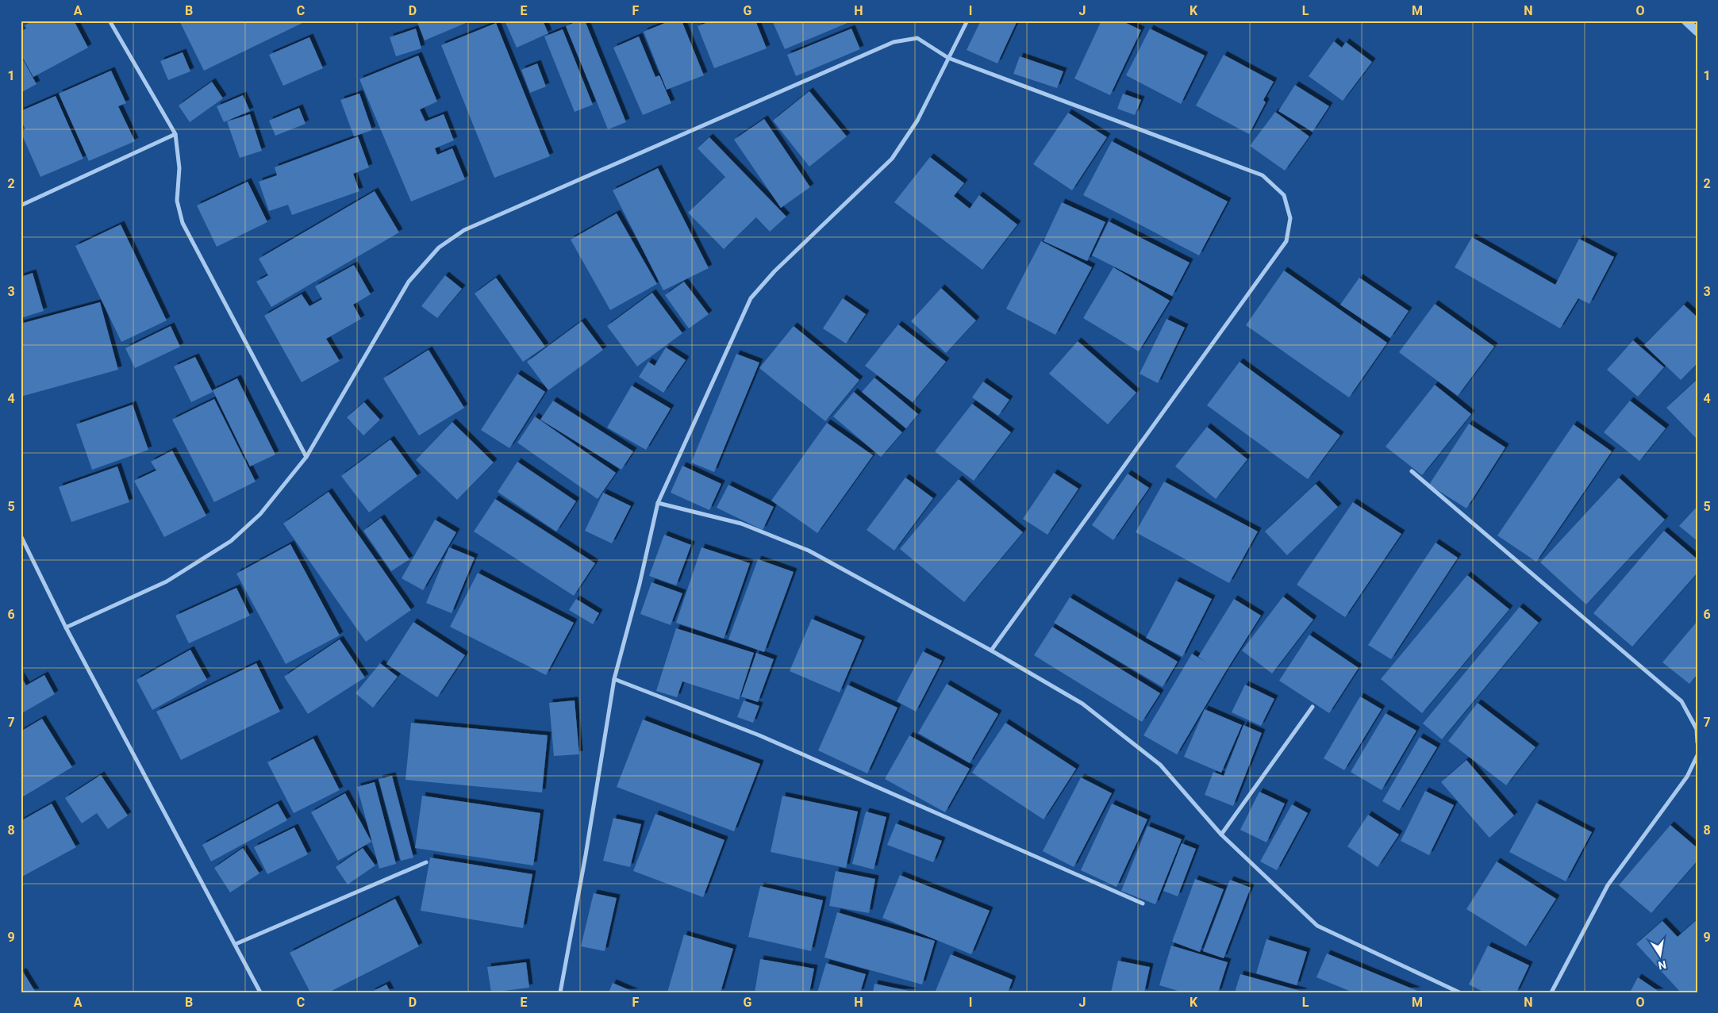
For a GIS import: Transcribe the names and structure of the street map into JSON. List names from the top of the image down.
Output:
{
  "north": "bottom",
  "grid": {
    "columns": [
      "A",
      "B",
      "C",
      "D",
      "E",
      "F",
      "G",
      "H",
      "I",
      "J",
      "K",
      "L",
      "M",
      "N",
      "O"
    ],
    "rows": [
      "1",
      "2",
      "3",
      "4",
      "5",
      "6",
      "7",
      "8",
      "9"
    ]
  }
}
